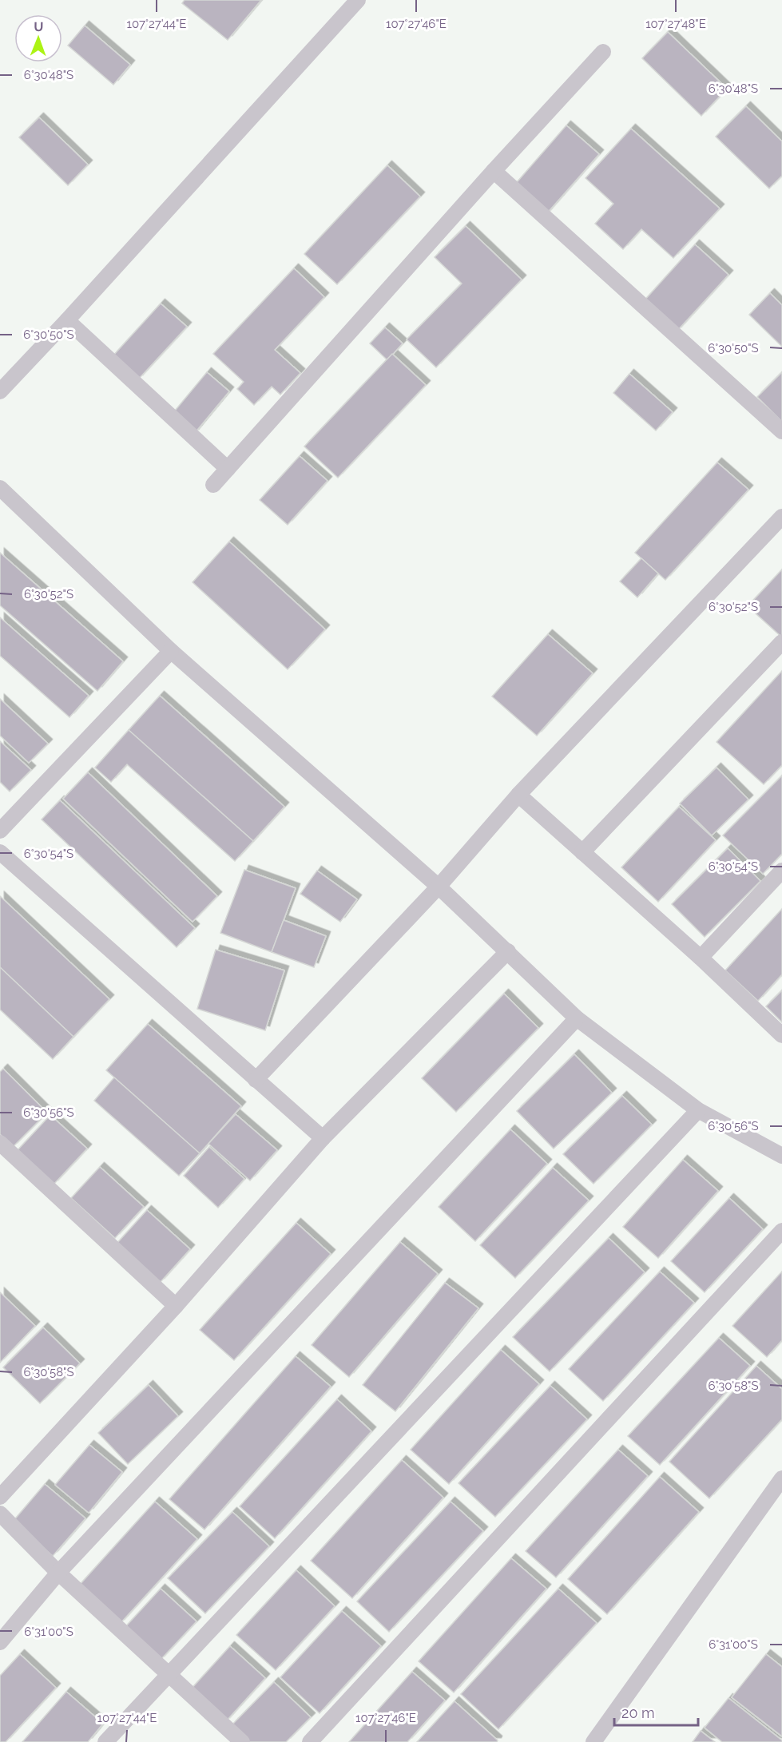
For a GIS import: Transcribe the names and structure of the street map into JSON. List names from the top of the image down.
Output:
{
  "scale_bar": "20 m",
  "north": "top",
  "coordinates": [
    "107°27'44\"E",
    "107°27'46\"E",
    "107°27'48\"E",
    "6°30'48\"S",
    "6°30'50\"S",
    "6°30'52\"S",
    "6°30'54\"S",
    "6°30'56\"S",
    "6°30'58\"S",
    "6°31'00\"S"
  ]
}
